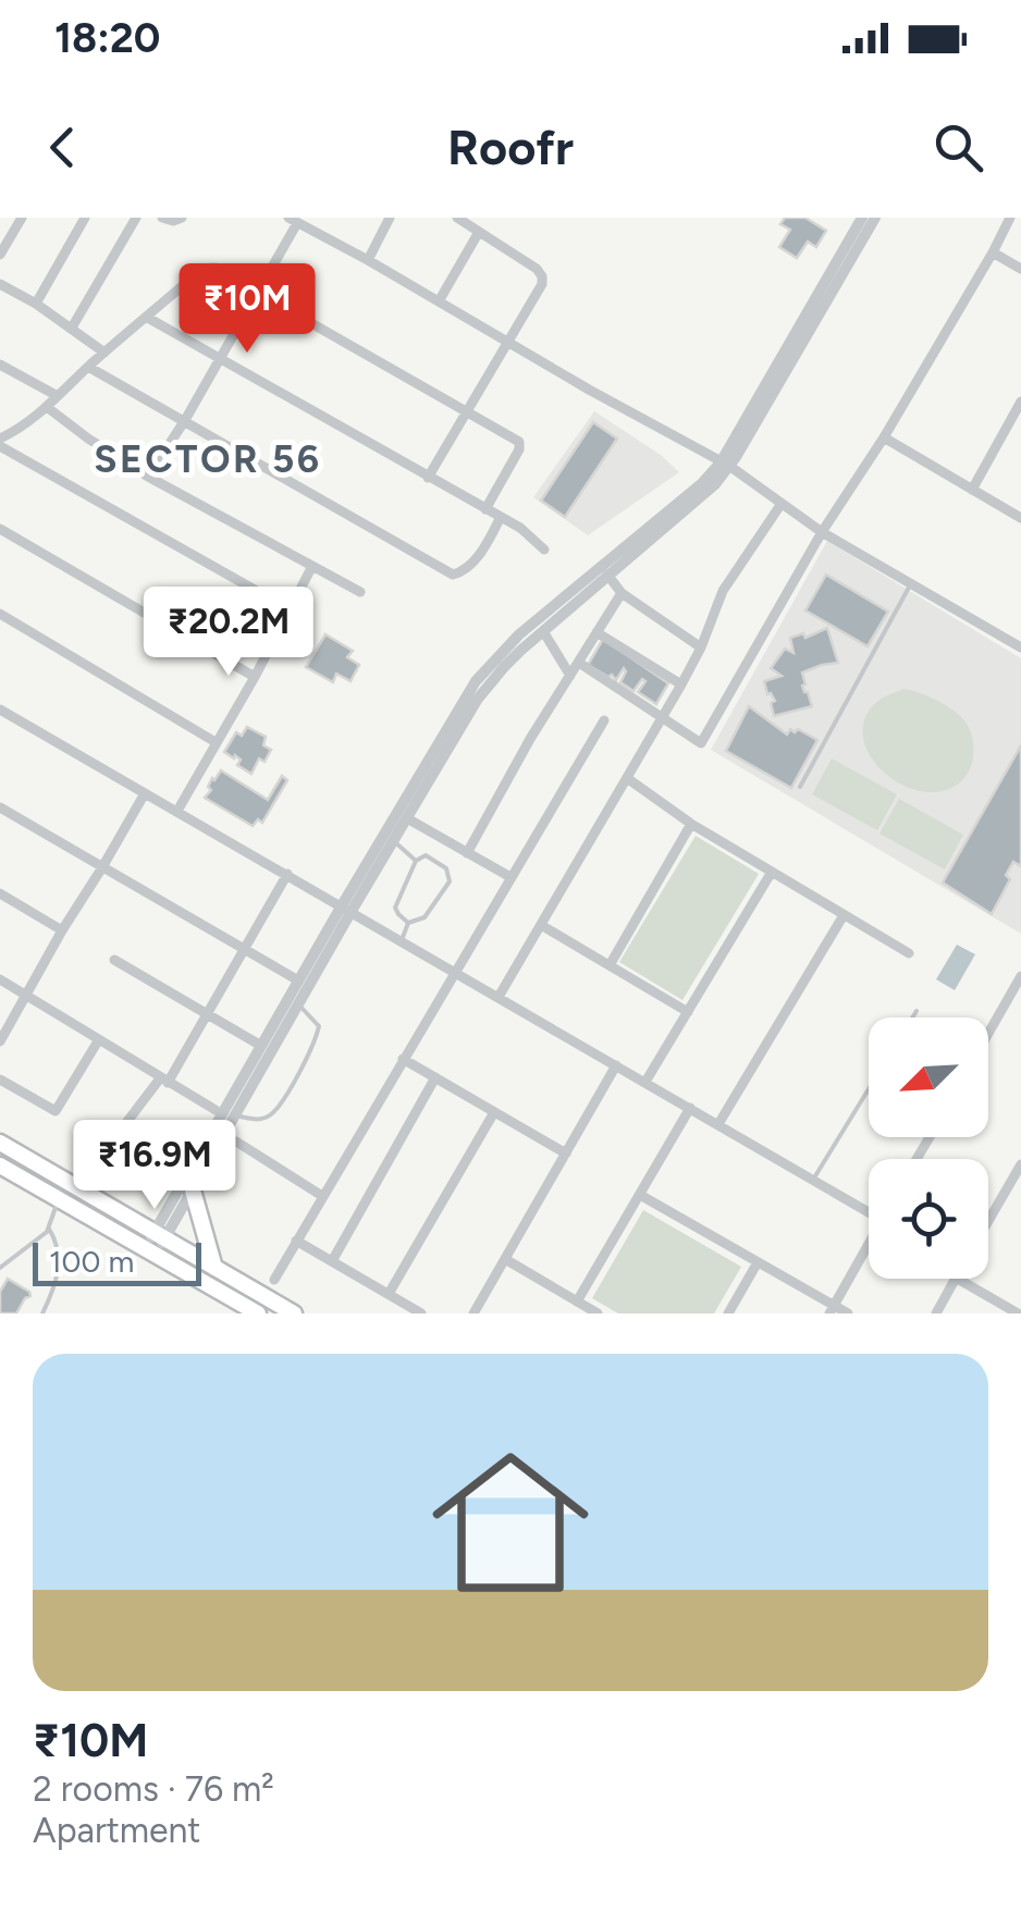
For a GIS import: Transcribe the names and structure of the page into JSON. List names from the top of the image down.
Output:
{
  "districts": ["SECTOR 56"],
  "scale_bar": "100 m",
  "north": "bottom left",
  "page": {
    "status": "18:20",
    "header": "Roofr",
    "price": ["₹10M", "₹20.2M", "₹16.9M"],
    "scale": "100 m",
    "list": [
      {
        "name": "₹10M",
        "note": "2 rooms · 76 m² · Apartment"
      }
    ]
  }
}
